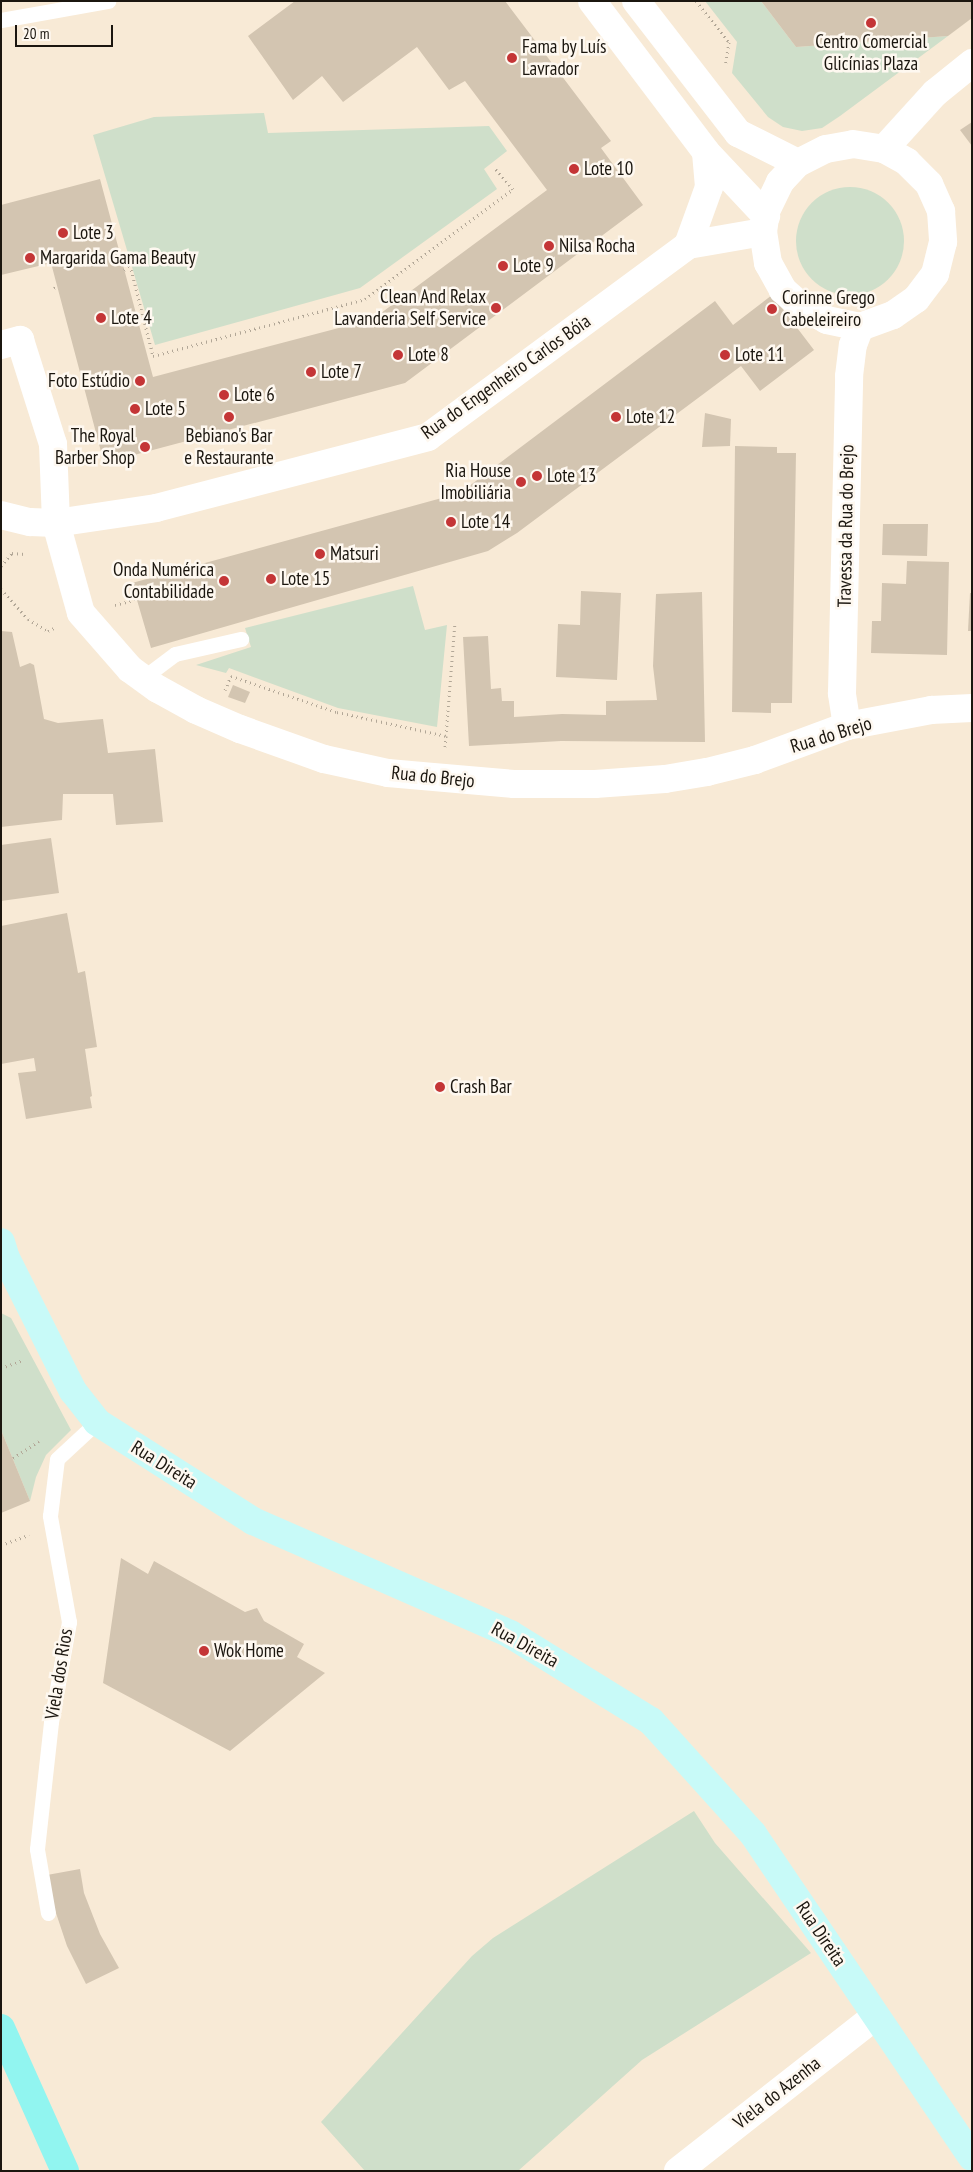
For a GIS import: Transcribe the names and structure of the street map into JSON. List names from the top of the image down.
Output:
{
  "streets": {
    "main road": ["Rua Direita"],
    "street": [
      "Rua do Engenheiro Carlos Bóia",
      "Travessa da Rua do Brejo",
      "Rua do Brejo",
      "Viela do Azenha"
    ],
    "lane": ["Viela dos Rios"]
  },
  "crossings": [
    ["Rua do Engenheiro Carlos Bóia", "Rua do Brejo"],
    ["Travessa da Rua do Brejo", "Rua do Brejo"],
    ["Rua Direita", "Viela dos Rios"],
    ["Rua Direita", "Viela do Azenha"]
  ],
  "places": [
    "Centro Comercial Glicínias Plaza",
    "Fama by Luís Lavrador",
    "Lote 10",
    "Lote 3",
    "Nilsa Rocha",
    "Margarida Gama Beauty",
    "Lote 9",
    "Clean And Relax Lavanderia Self Service",
    "Corinne Grego Cabeleireiro",
    "Lote 4",
    "Lote 8",
    "Lote 11",
    "Lote 7",
    "Foto Estúdio",
    "Lote 6",
    "Lote 5",
    "Bebiano's Bar e Restaurante",
    "Lote 12",
    "The Royal Barber Shop",
    "Lote 13",
    "Ria House Imobiliária",
    "Lote 14",
    "Matsuri",
    "Lote 15",
    "Onda Numérica Contabilidade",
    "Crash Bar",
    "Wok Home"
  ],
  "scale_bar": "20 m"
}
